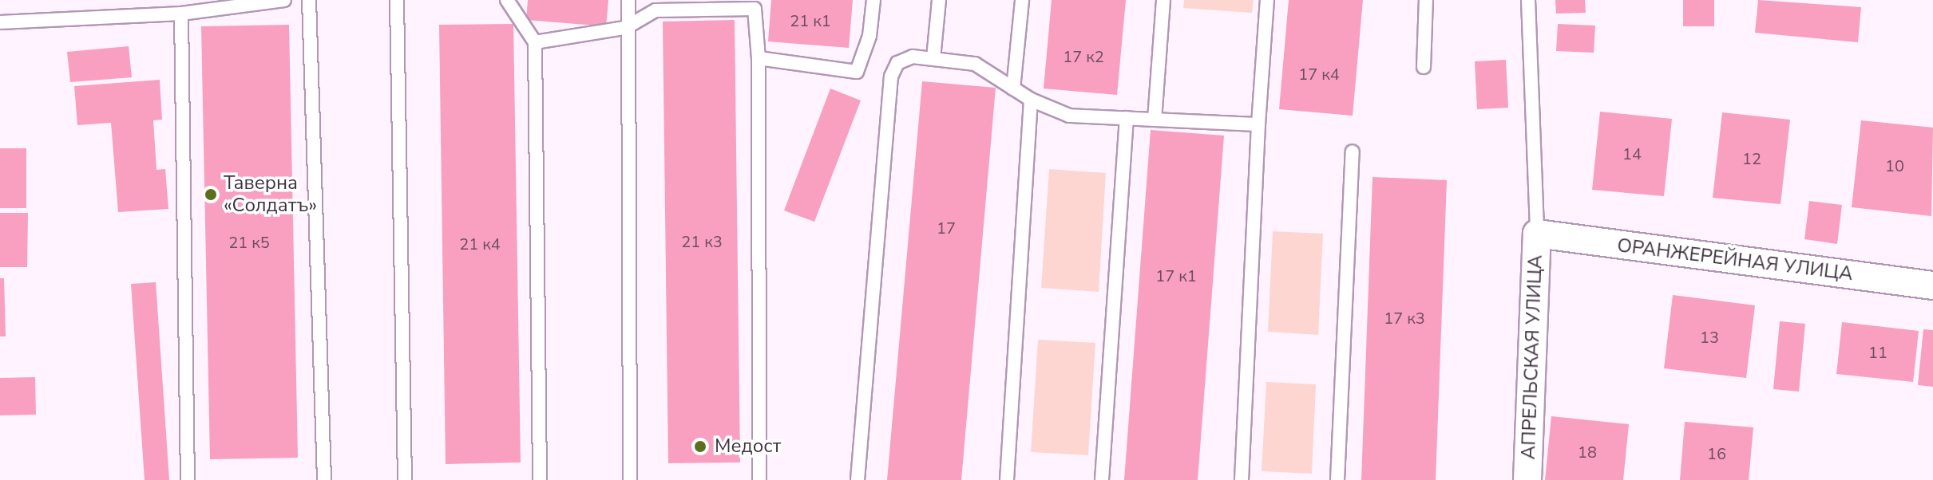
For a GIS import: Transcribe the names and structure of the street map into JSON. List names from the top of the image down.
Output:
{
  "streets": {
    "street": ["ОРАНЖЕРЕЙНАЯ УЛИЦА", "АПРЕЛЬСКАЯ УЛИЦА"]
  },
  "crossings": [
    ["ОРАНЖЕРЕЙНАЯ УЛИЦА", "АПРЕЛЬСКАЯ УЛИЦА"]
  ],
  "places": ["Таверна «Солдатъ»", "Медост"],
  "house_numbers": [
    "21 к1",
    "17 к2",
    "17 к4",
    "14",
    "12",
    "10",
    "17",
    "21 к3",
    "21 к5",
    "21 к4",
    "17 к1",
    "17 к3",
    "13",
    "11",
    "18",
    "16"
  ]
}
